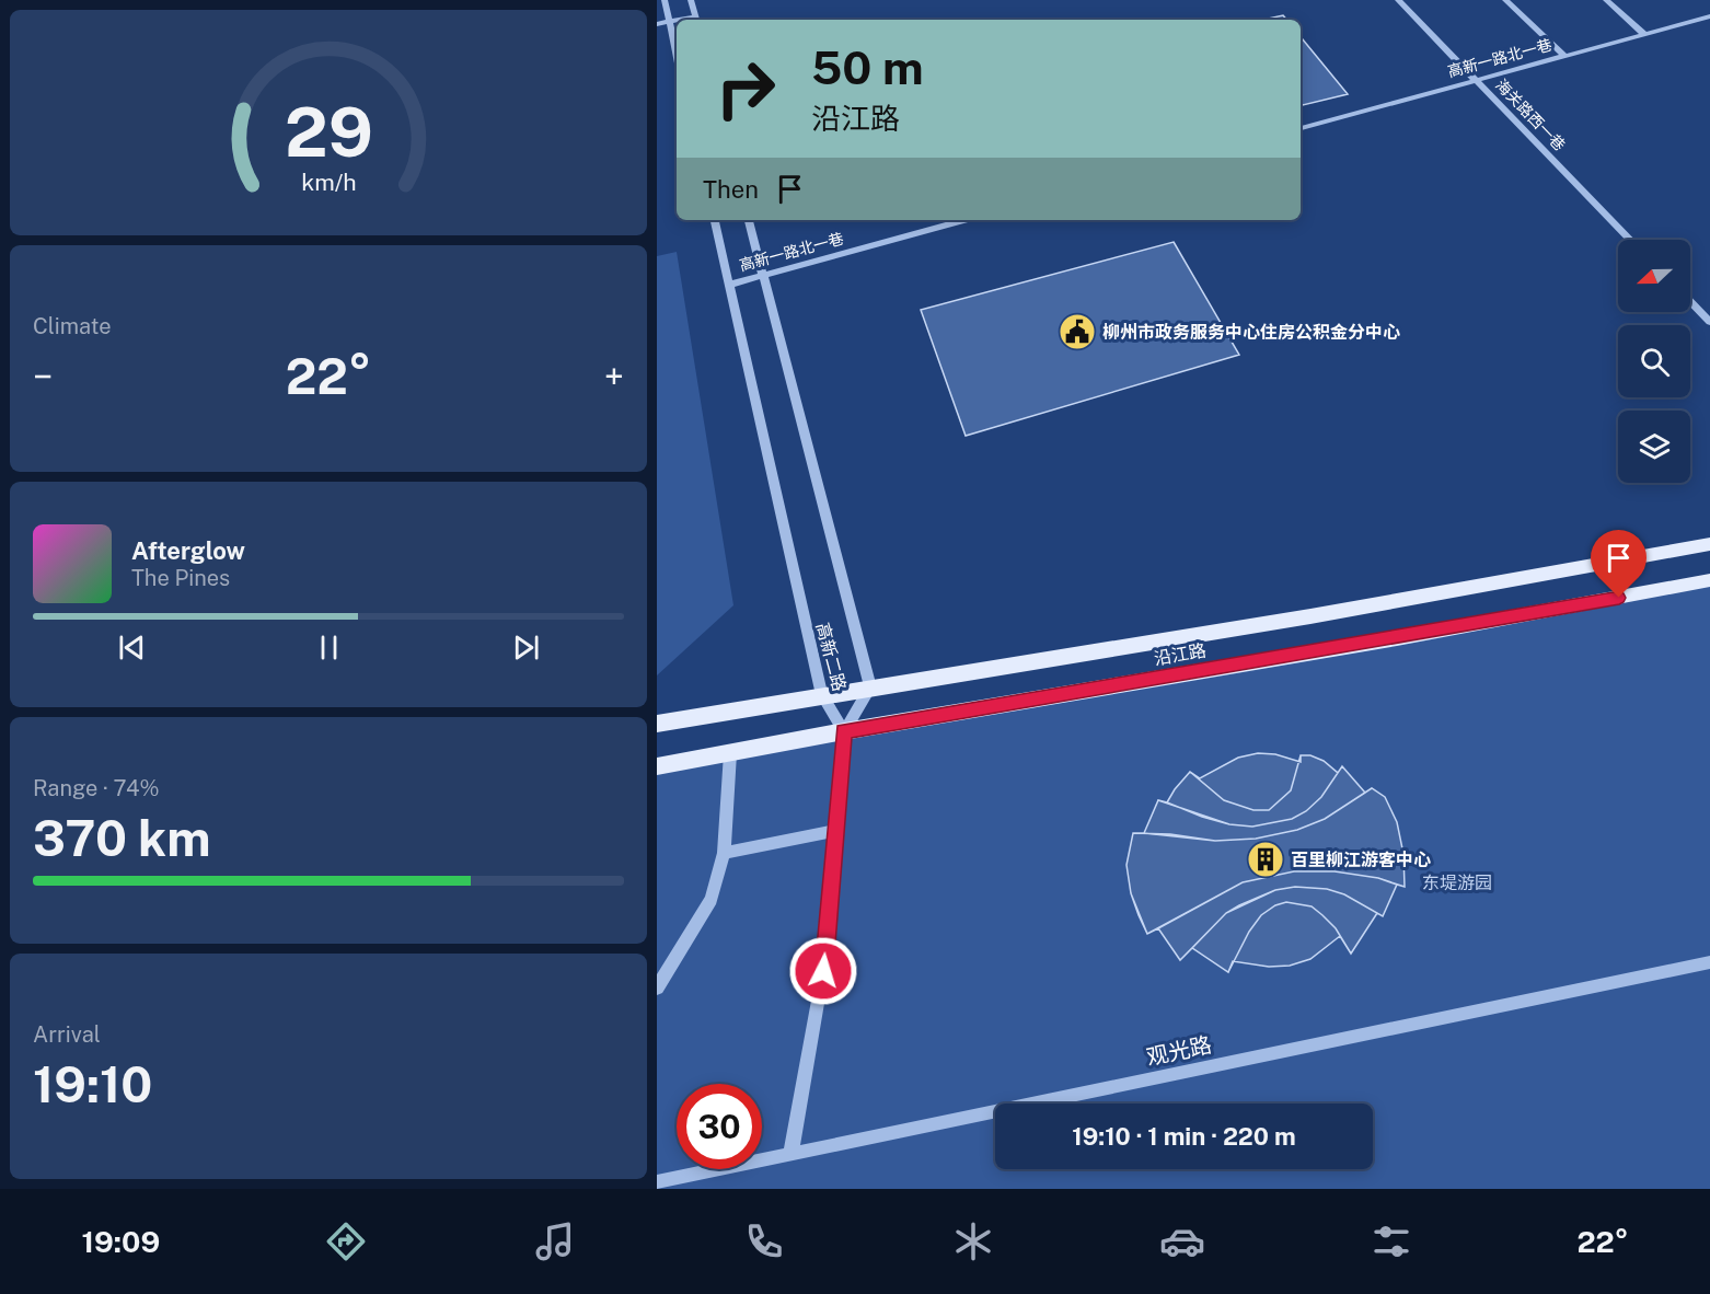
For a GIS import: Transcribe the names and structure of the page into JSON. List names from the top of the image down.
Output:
{
  "streets": {
    "main road": ["沿江路"],
    "street": [
      "高新一路北一巷",
      "海关路西一巷",
      "高新二路",
      "观光路"
    ]
  },
  "crossings": [
    ["高新一路北一巷", "海关路西一巷"],
    ["高新一路北一巷", "高新二路"],
    ["沿江路", "高新二路"]
  ],
  "parks": ["东堤游园"],
  "places": {
    "public building": ["柳州市政务服务中心住房公积金分中心"],
    "building": ["百里柳江游客中心"]
  },
  "north": "left",
  "page": {
    "turn": ["50 m", "沿江路"],
    "then": "Then",
    "tile": [
      "Climate",
      ["Range · 74%", "370 km"],
      ["Arrival", "19:10"]
    ],
    "heat": ["−", "22°", "+"],
    "song": ["Afterglow", "The Pines"],
    "limit": "30",
    "trip": "19:10 · 1 min · 220 m",
    "tabs": ["19:09", "22°"],
    "gauge": ["29", "km/h"]
  }
}
